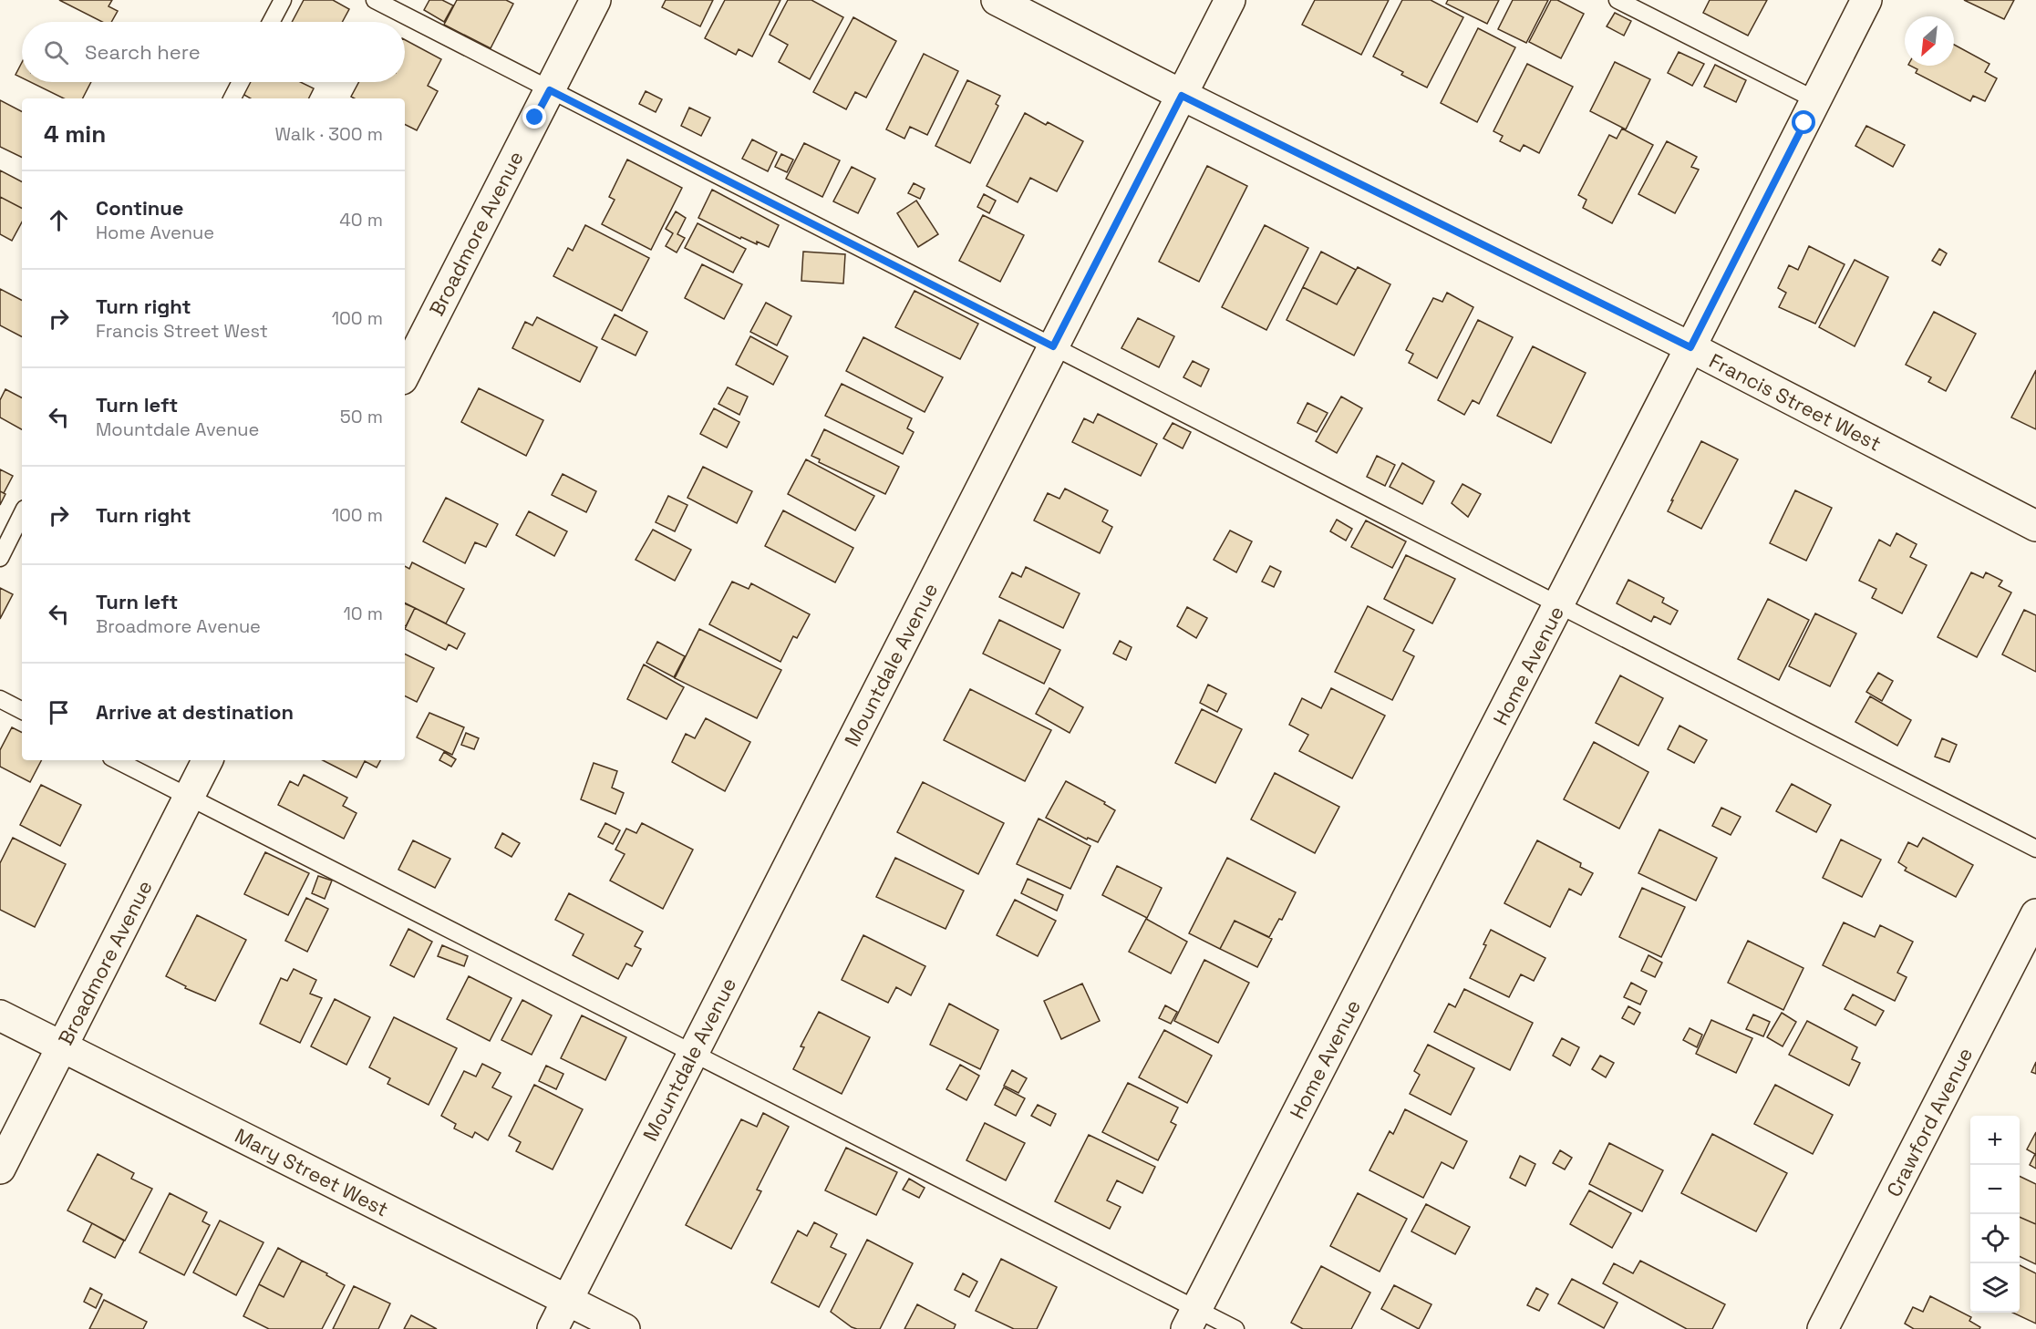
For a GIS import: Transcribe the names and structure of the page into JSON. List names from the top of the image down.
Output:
{
  "streets": {
    "street": [
      "Broadmore Avenue",
      "Francis Street West",
      "Mountdale Avenue",
      "Home Avenue",
      "Crawford Avenue",
      "Mary Street West"
    ]
  },
  "crossings": [
    ["Broadmore Avenue", "Mary Street West"],
    ["Francis Street West", "Mountdale Avenue"],
    ["Francis Street West", "Home Avenue"],
    ["Mountdale Avenue", "Mary Street West"]
  ],
  "north": "bottom left",
  "page": {
    "search": "Search here",
    "heading": ["4 min", "Walk · 300 m"],
    "list": [
      ["Continue", "Home Avenue", "40 m"],
      ["Turn right", "Francis Street West", "100 m"],
      ["Turn left", "Mountdale Avenue", "50 m"],
      ["Turn right", "100 m"],
      ["Turn left", "Broadmore Avenue", "10 m"],
      "Arrive at destination"
    ],
    "map_buttons": ["+", "−"]
  }
}
